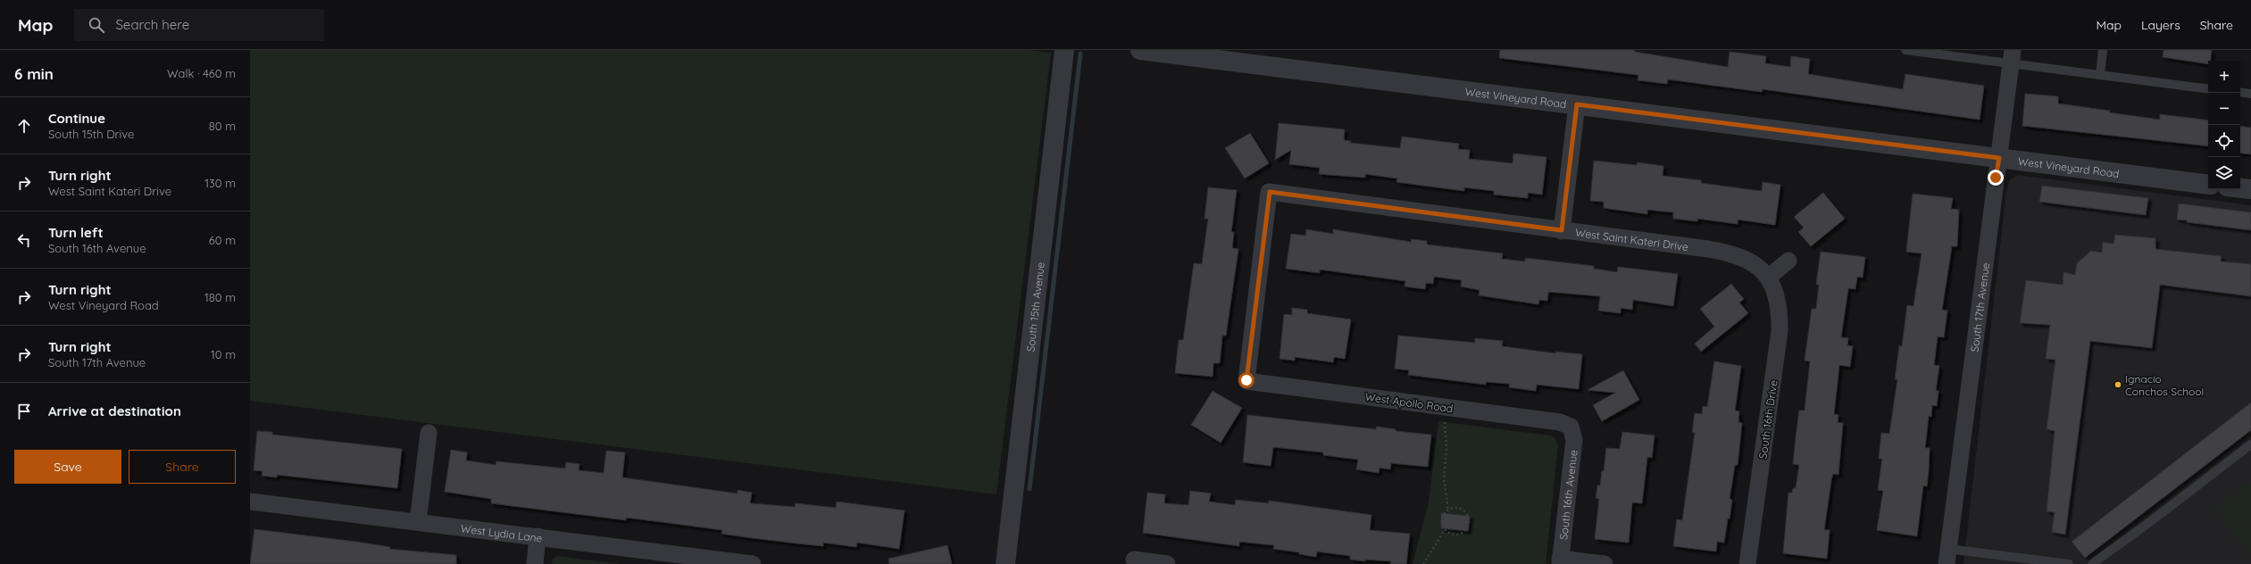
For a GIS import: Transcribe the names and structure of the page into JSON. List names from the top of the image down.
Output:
{
  "streets": {
    "street": [
      "West Vineyard Road",
      "West Saint Kateri Drive",
      "South 15th Avenue",
      "South 17th Avenue",
      "West Apollo Road",
      "South 16th Drive",
      "South 16th Avenue",
      "West Lydia Lane"
    ]
  },
  "crossings": [
    ["West Vineyard Road", "South 17th Avenue"],
    ["West Saint Kateri Drive", "West Apollo Road"],
    ["West Saint Kateri Drive", "South 16th Drive"],
    ["West Apollo Road", "South 16th Avenue"]
  ],
  "places": ["Ignacio Conchos School"],
  "page": {
    "header": "Map",
    "search": "Search here",
    "nav": ["Map", "Layers", "Share"],
    "heading": ["6 min", "Walk · 460 m"],
    "map_buttons": ["+", "−"],
    "list": [
      ["Continue", "South 15th Drive", "80 m"],
      ["Turn right", "West Saint Kateri Drive", "130 m"],
      ["Turn left", "South 16th Avenue", "60 m"],
      ["Turn right", "West Vineyard Road", "180 m"],
      ["Turn right", "South 17th Avenue", "10 m"],
      "Arrive at destination"
    ],
    "buttons": ["Save", "Share"]
  }
}
